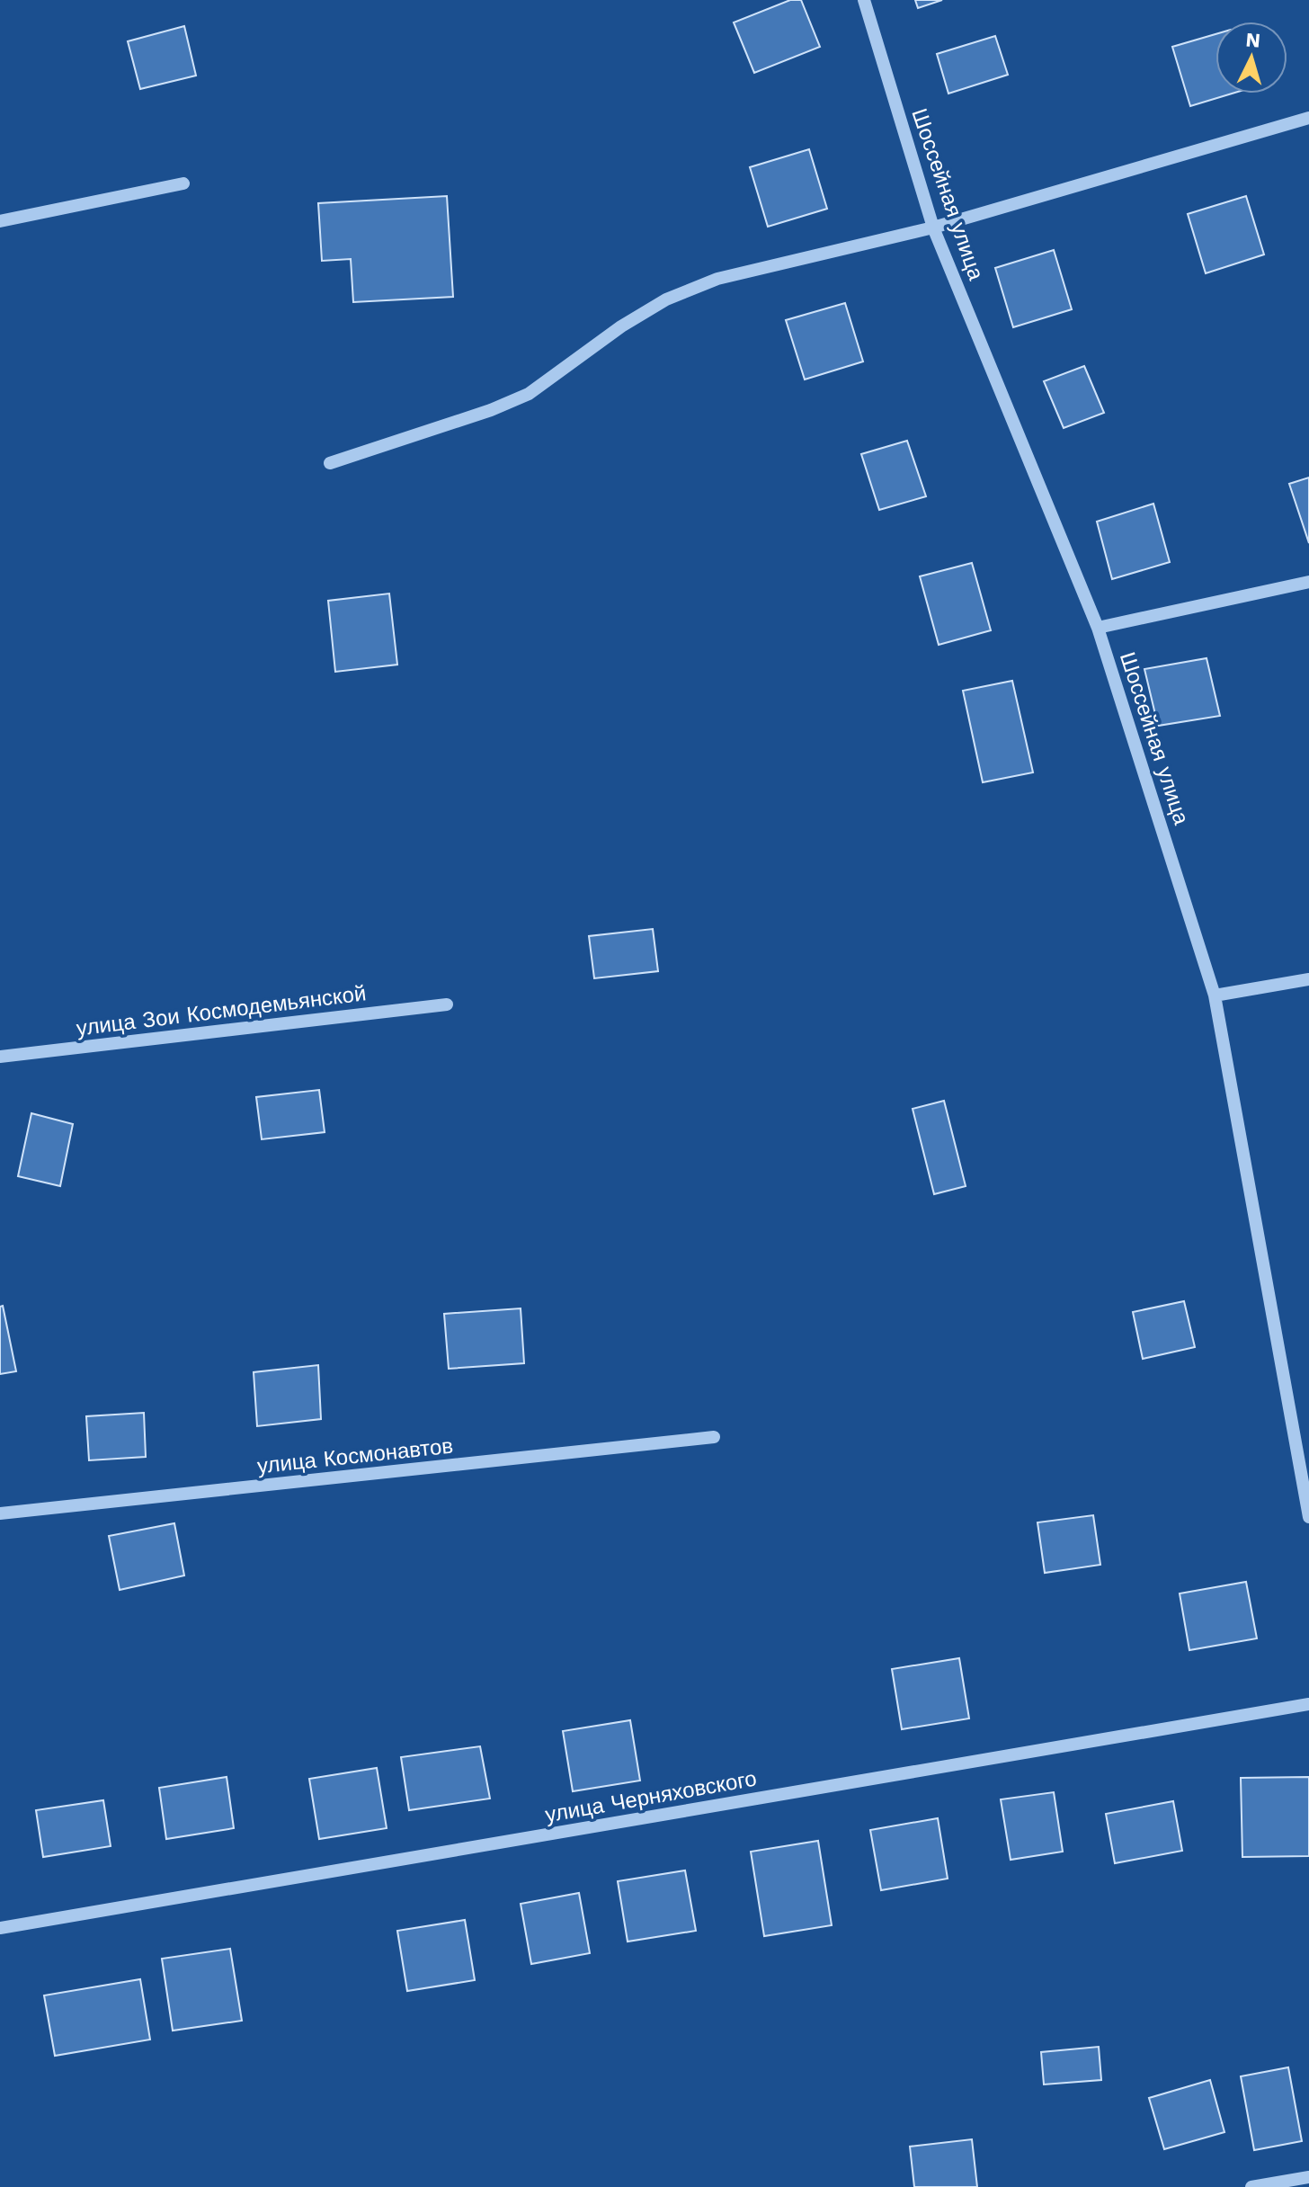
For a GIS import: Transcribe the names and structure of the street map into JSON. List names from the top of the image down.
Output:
{
  "streets": {
    "street": [
      "Шоссейная улица",
      "улица Зои Космодемьянской",
      "улица Космонавтов",
      "улица Черняховского"
    ]
  },
  "north": "top"
}
